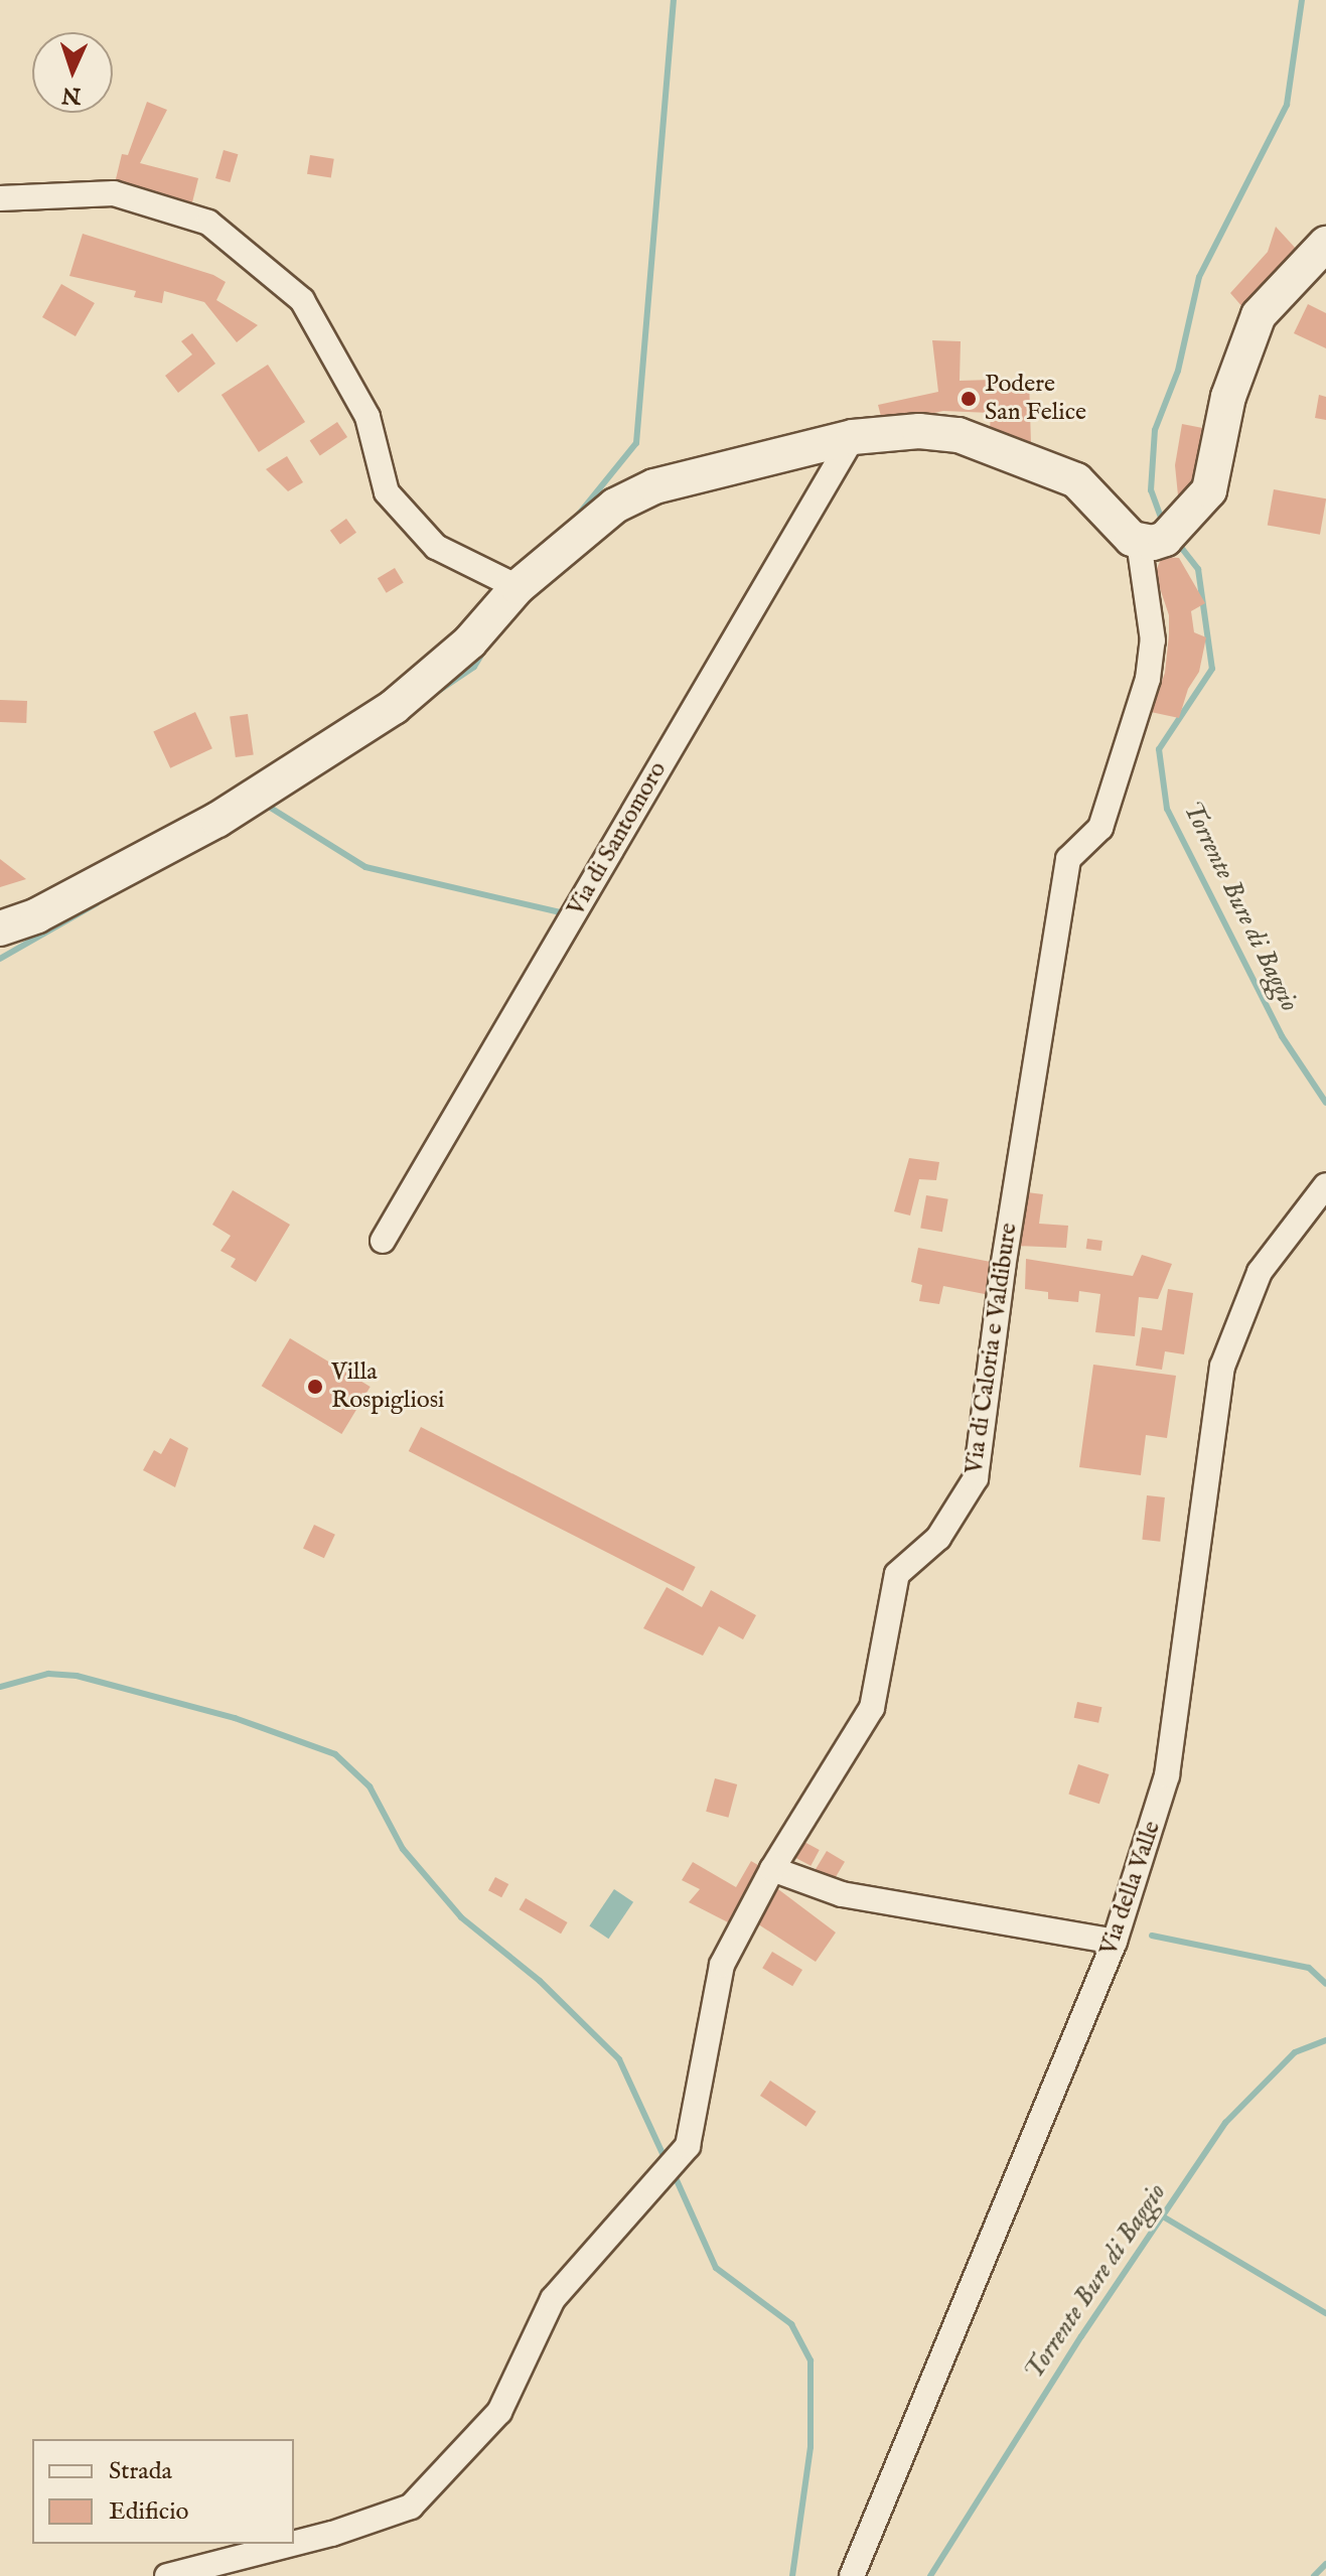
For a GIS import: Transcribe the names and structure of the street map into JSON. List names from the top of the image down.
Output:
{
  "streets": {
    "street": ["Via di Santomoro", "Via di Caloria e Valdibure", "Via della Valle"]
  },
  "water": ["Torrente Bure di Baggio"],
  "places": ["Podere San Felice", "Villa Rospigliosi"],
  "legend": ["Strada", "Edificio"],
  "north": "bottom"
}
